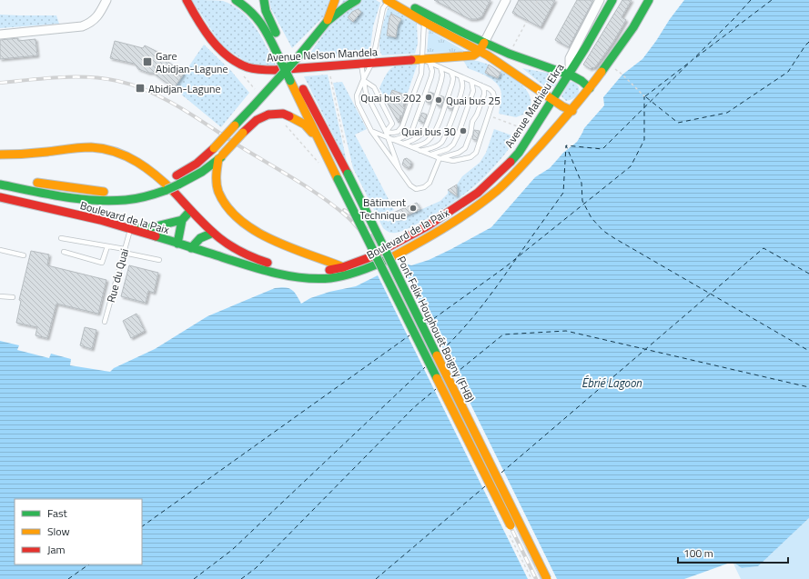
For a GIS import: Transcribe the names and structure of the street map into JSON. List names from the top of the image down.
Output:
{
  "streets": {
    "main road": [
      "Avenue Nelson Mandela",
      "Avenue Mathieu Ekra",
      "Boulevard de la Paix",
      "Pont Felix Houphouét Boigny (FHB)"
    ],
    "lane": ["Rue du Quai"]
  },
  "crossings": [
    ["Avenue Mathieu Ekra", "Boulevard de la Paix"],
    ["Boulevard de la Paix", "Rue du Quai"]
  ],
  "water": ["Ébrié Lagoon"],
  "places": {
    "transit": ["Gare Abidjan-Lagune", "Abidjan-Lagune"],
    "other": [
      "Quai bus 202",
      "Quai bus 25",
      "Quai bus 30",
      "Bâtiment Technique"
    ]
  },
  "legend": ["Fast", "Slow", "Jam"],
  "scale_bar": "100 m"
}
